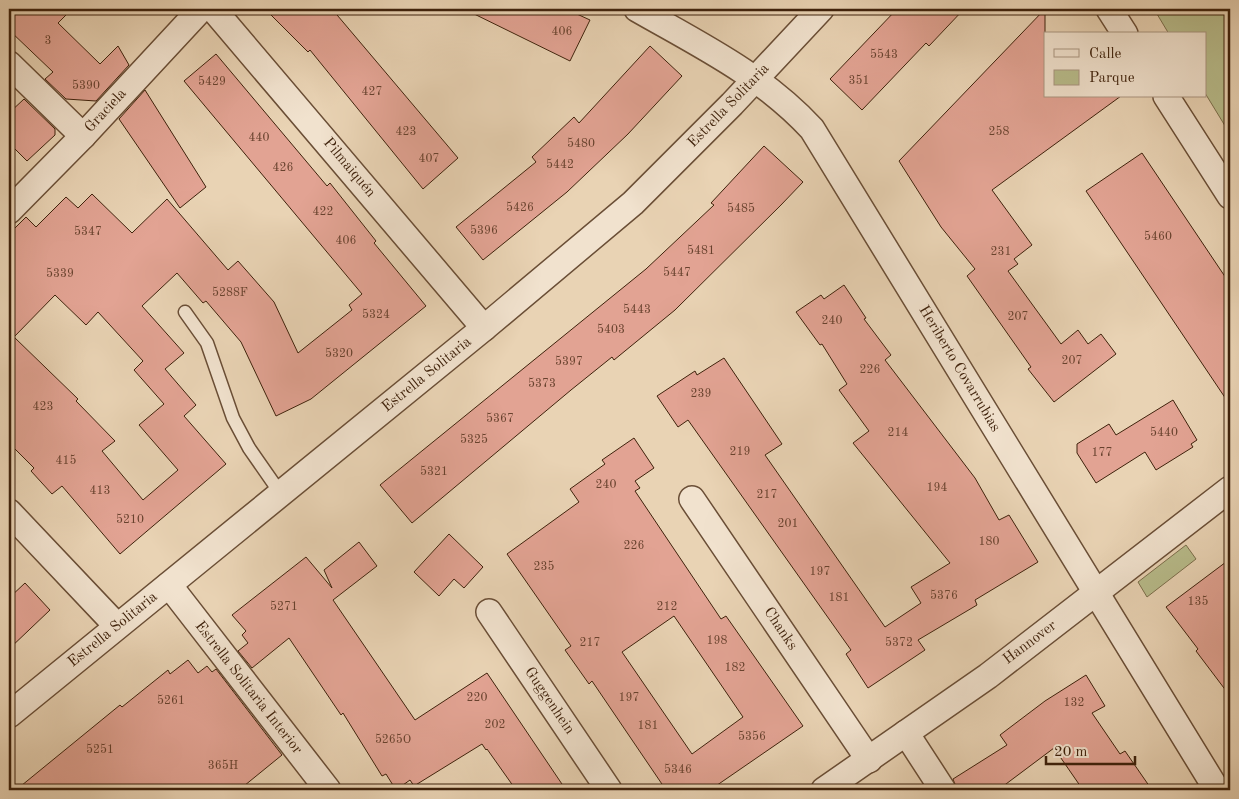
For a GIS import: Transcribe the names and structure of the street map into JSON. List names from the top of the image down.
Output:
{
  "streets": {
    "street": [
      "Estrella Solitaria",
      "Graciela",
      "Pilmaiquén",
      "Heriberto Covarrubias",
      "Chanks",
      "Hannover",
      "Estrella Solitaria Interior",
      "Guggenhein"
    ]
  },
  "crossings": [
    ["Estrella Solitaria", "Pilmaiquén"],
    ["Estrella Solitaria", "Heriberto Covarrubias"],
    ["Estrella Solitaria", "Estrella Solitaria Interior"],
    ["Heriberto Covarrubias", "Hannover"],
    ["Chanks", "Hannover"]
  ],
  "house_numbers": [
    "406",
    "3",
    "5543",
    "351",
    "5429",
    "5390",
    "427",
    "423",
    "258",
    "440",
    "5480",
    "407",
    "5442",
    "426",
    "5426",
    "5485",
    "422",
    "5396",
    "5347",
    "5460",
    "406",
    "5481",
    "231",
    "5447",
    "5339",
    "5288F",
    "5443",
    "5324",
    "207",
    "240",
    "5403",
    "5320",
    "207",
    "5397",
    "226",
    "5373",
    "239",
    "423",
    "5367",
    "214",
    "5440",
    "5325",
    "219",
    "177",
    "415",
    "5321",
    "240",
    "194",
    "413",
    "217",
    "5210",
    "201",
    "180",
    "226",
    "235",
    "197",
    "5376",
    "181",
    "135",
    "5271",
    "212",
    "198",
    "217",
    "5372",
    "182",
    "220",
    "197",
    "5261",
    "132",
    "202",
    "181",
    "5356",
    "5265O",
    "5251",
    "365H",
    "5346"
  ],
  "legend": ["Calle", "Parque"],
  "scale_bar": "20 m"
}
